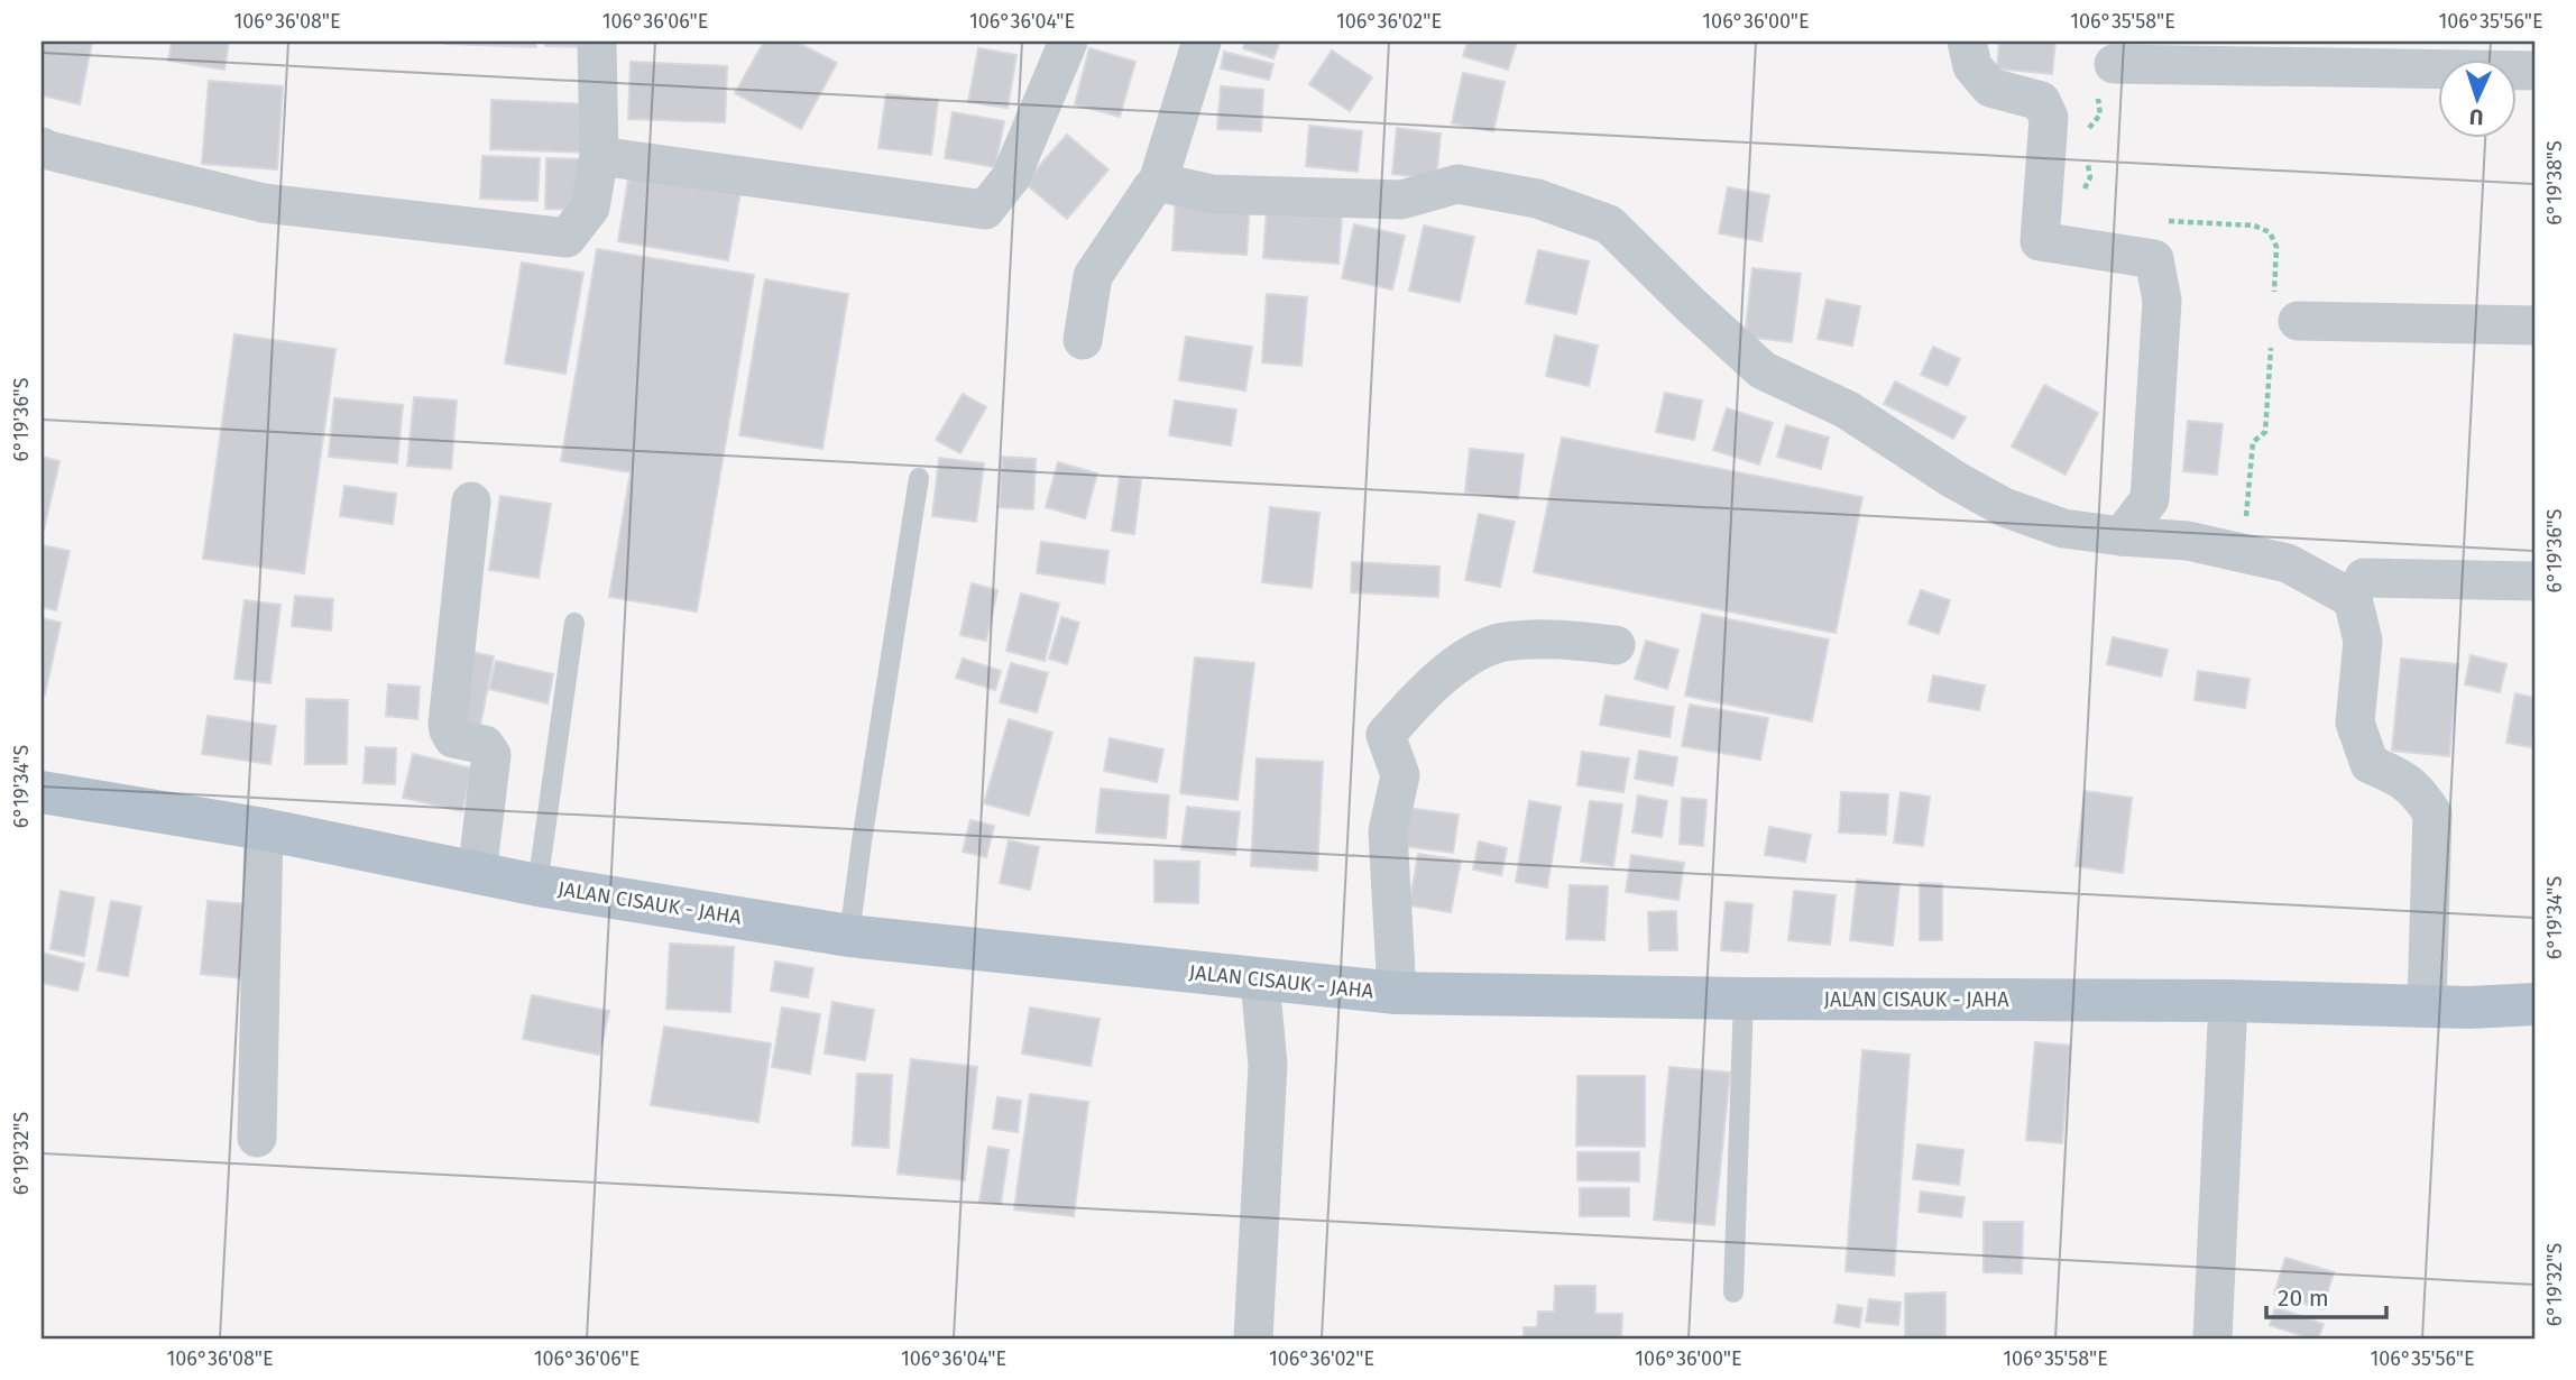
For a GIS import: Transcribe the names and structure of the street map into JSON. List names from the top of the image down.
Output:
{
  "streets": {
    "main road": ["JALAN CISAUK - JAHA"]
  },
  "scale_bar": "20 m",
  "north": "bottom",
  "coordinates": [
    "106°36'08\"E",
    "106°36'06\"E",
    "106°36'04\"E",
    "106°36'02\"E",
    "106°36'00\"E",
    "106°35'58\"E",
    "106°35'56\"E",
    "6°19'38\"S",
    "6°19'36\"S",
    "6°19'34\"S",
    "6°19'32\"S"
  ]
}
